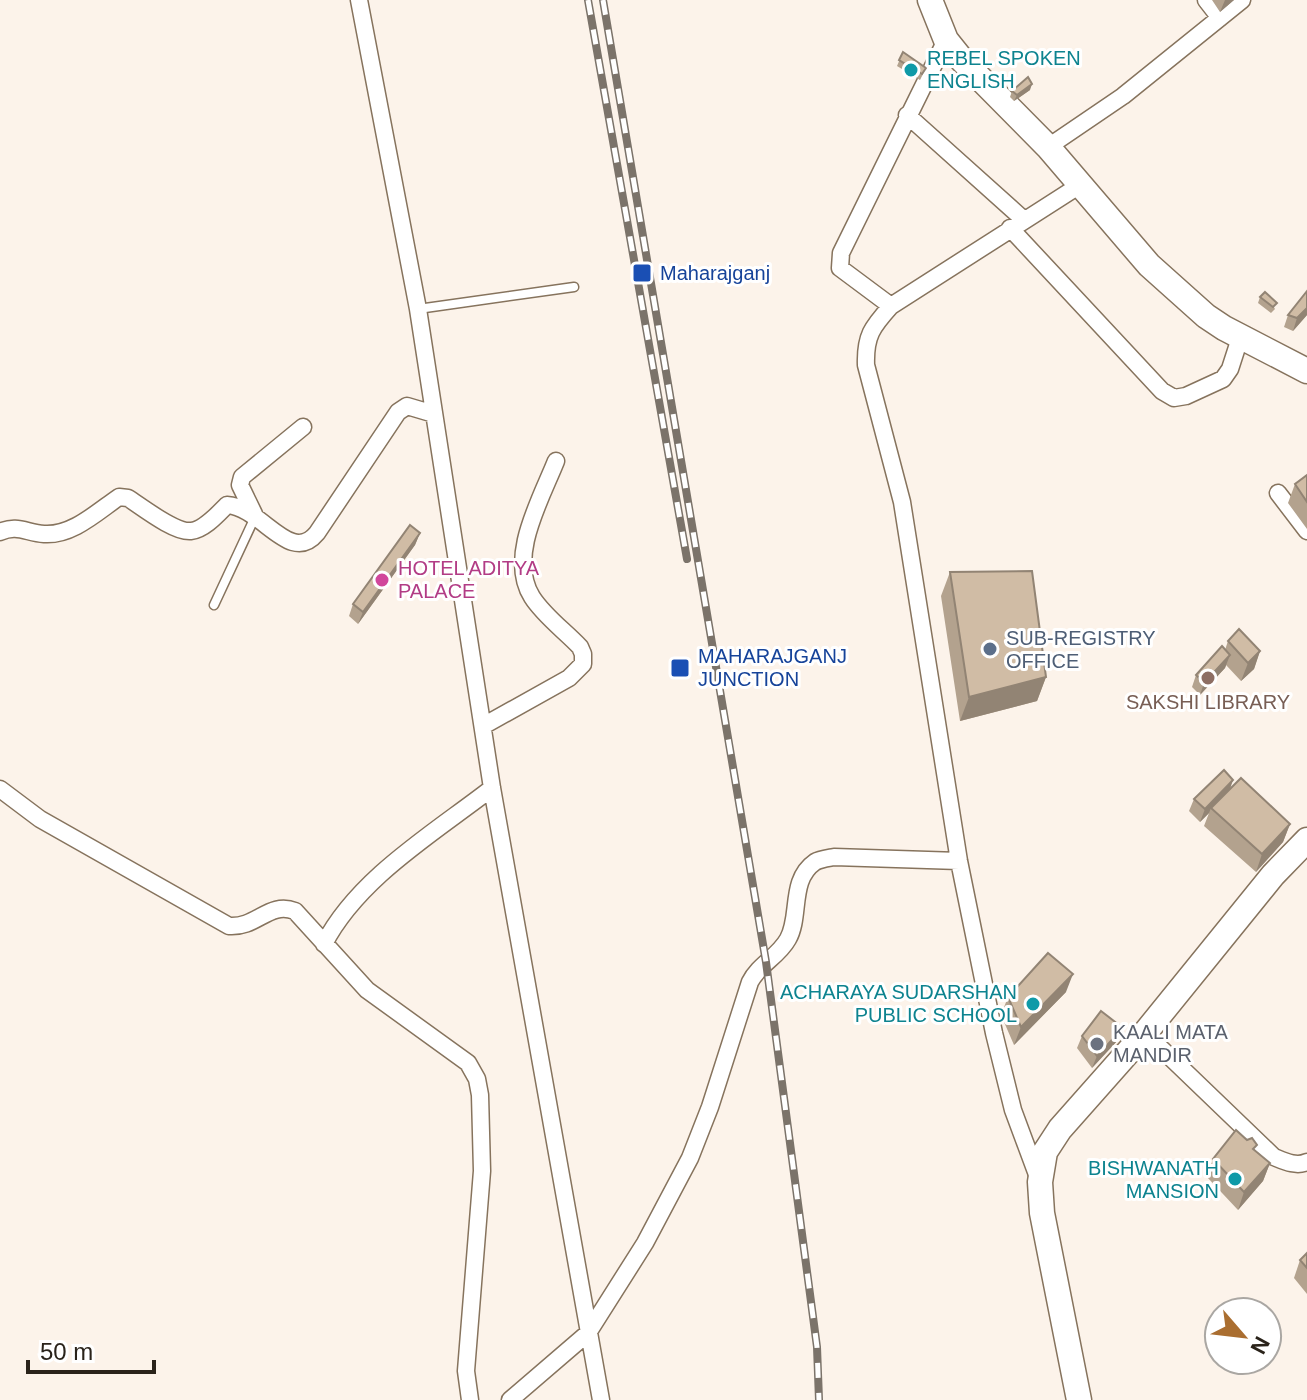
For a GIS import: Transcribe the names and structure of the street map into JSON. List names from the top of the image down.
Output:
{
  "places": {
    "other": [
      "REBEL SPOKEN ENGLISH",
      "HOTEL ADITYA PALACE",
      "SUB-REGISTRY OFFICE",
      "SAKSHI LIBRARY",
      "ACHARAYA SUDARSHAN PUBLIC SCHOOL",
      "KAALI MATA MANDIR",
      "BISHWANATH MANSION"
    ],
    "transit": ["Maharajganj", "MAHARAJGANJ JUNCTION"]
  },
  "scale_bar": "50 m",
  "north": "bottom right"
}
